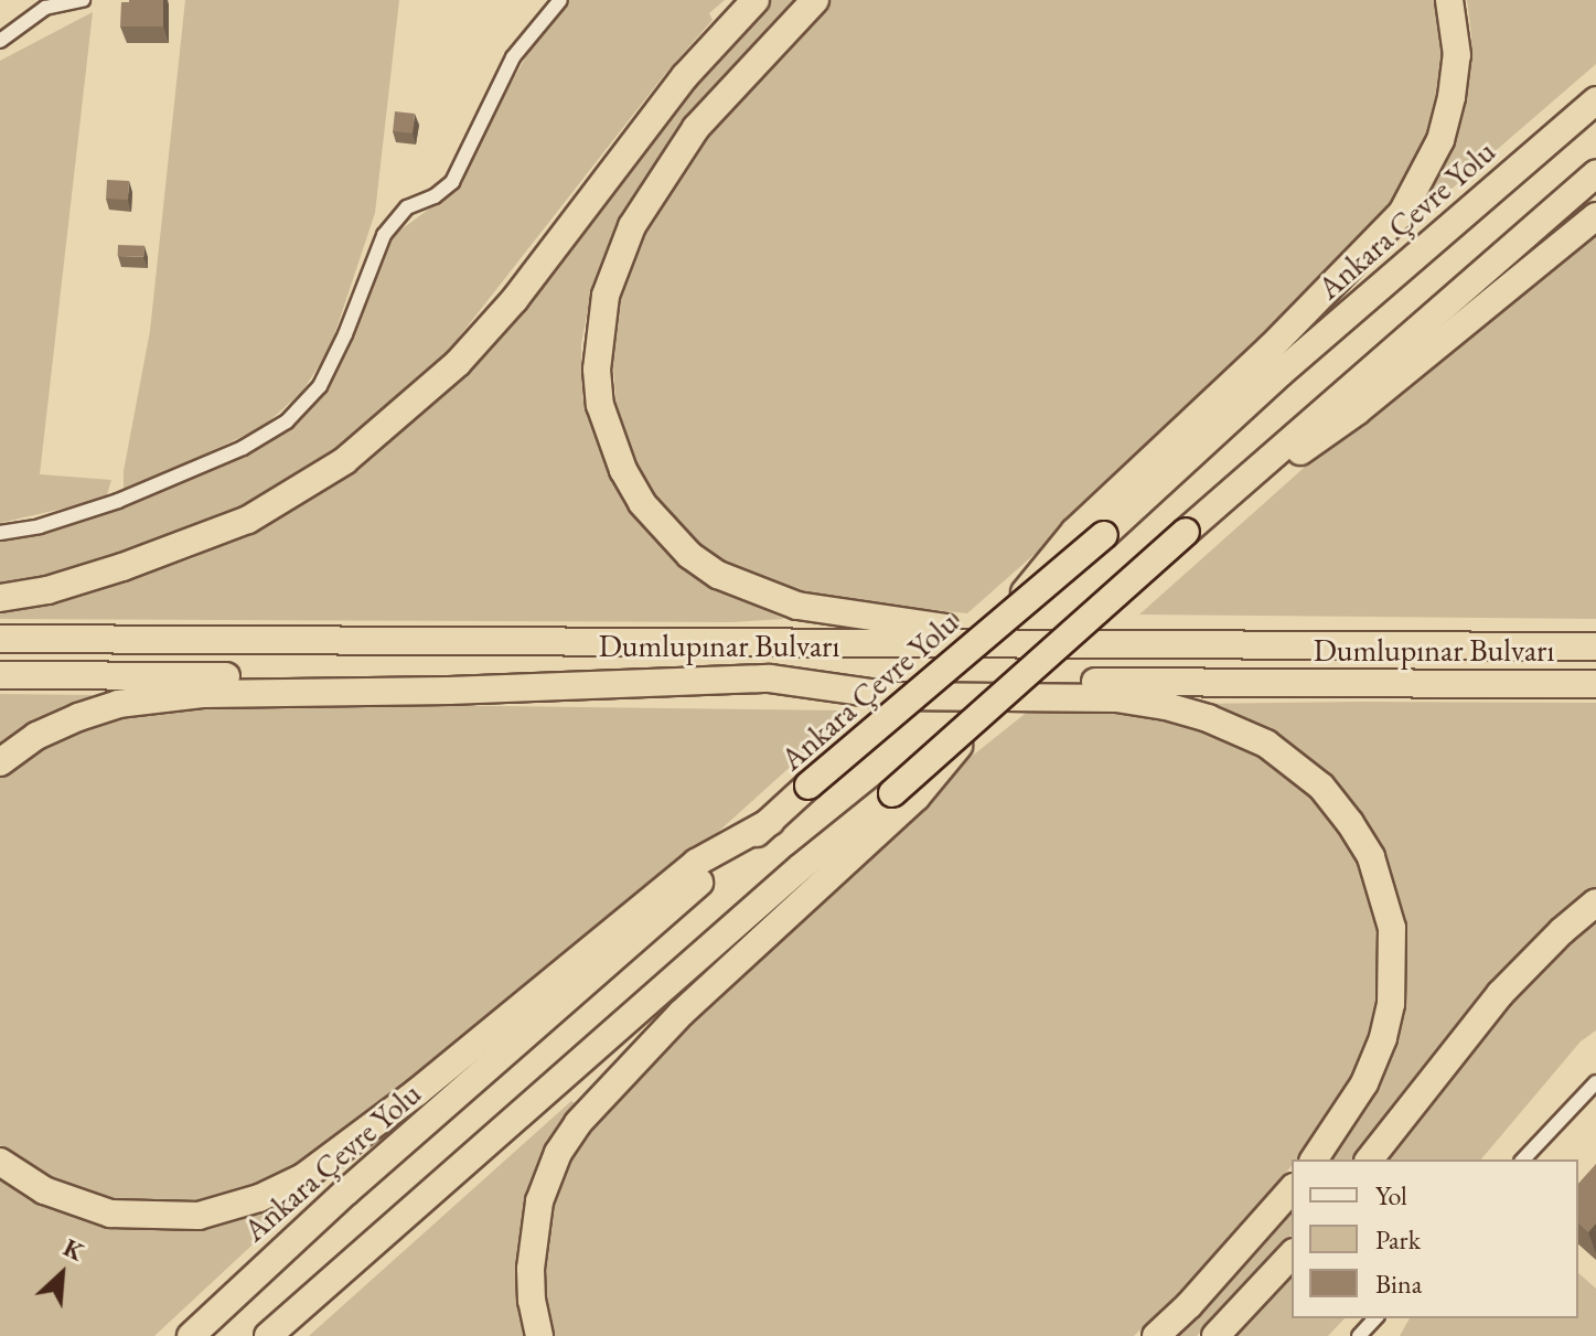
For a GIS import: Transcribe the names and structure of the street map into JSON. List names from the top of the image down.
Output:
{
  "streets": {
    "highway": ["Ankara Çevre Yolu", "Dumlupınar Bulvarı"]
  },
  "legend": ["Yol", "Park", "Bina"],
  "north": "top right"
}
